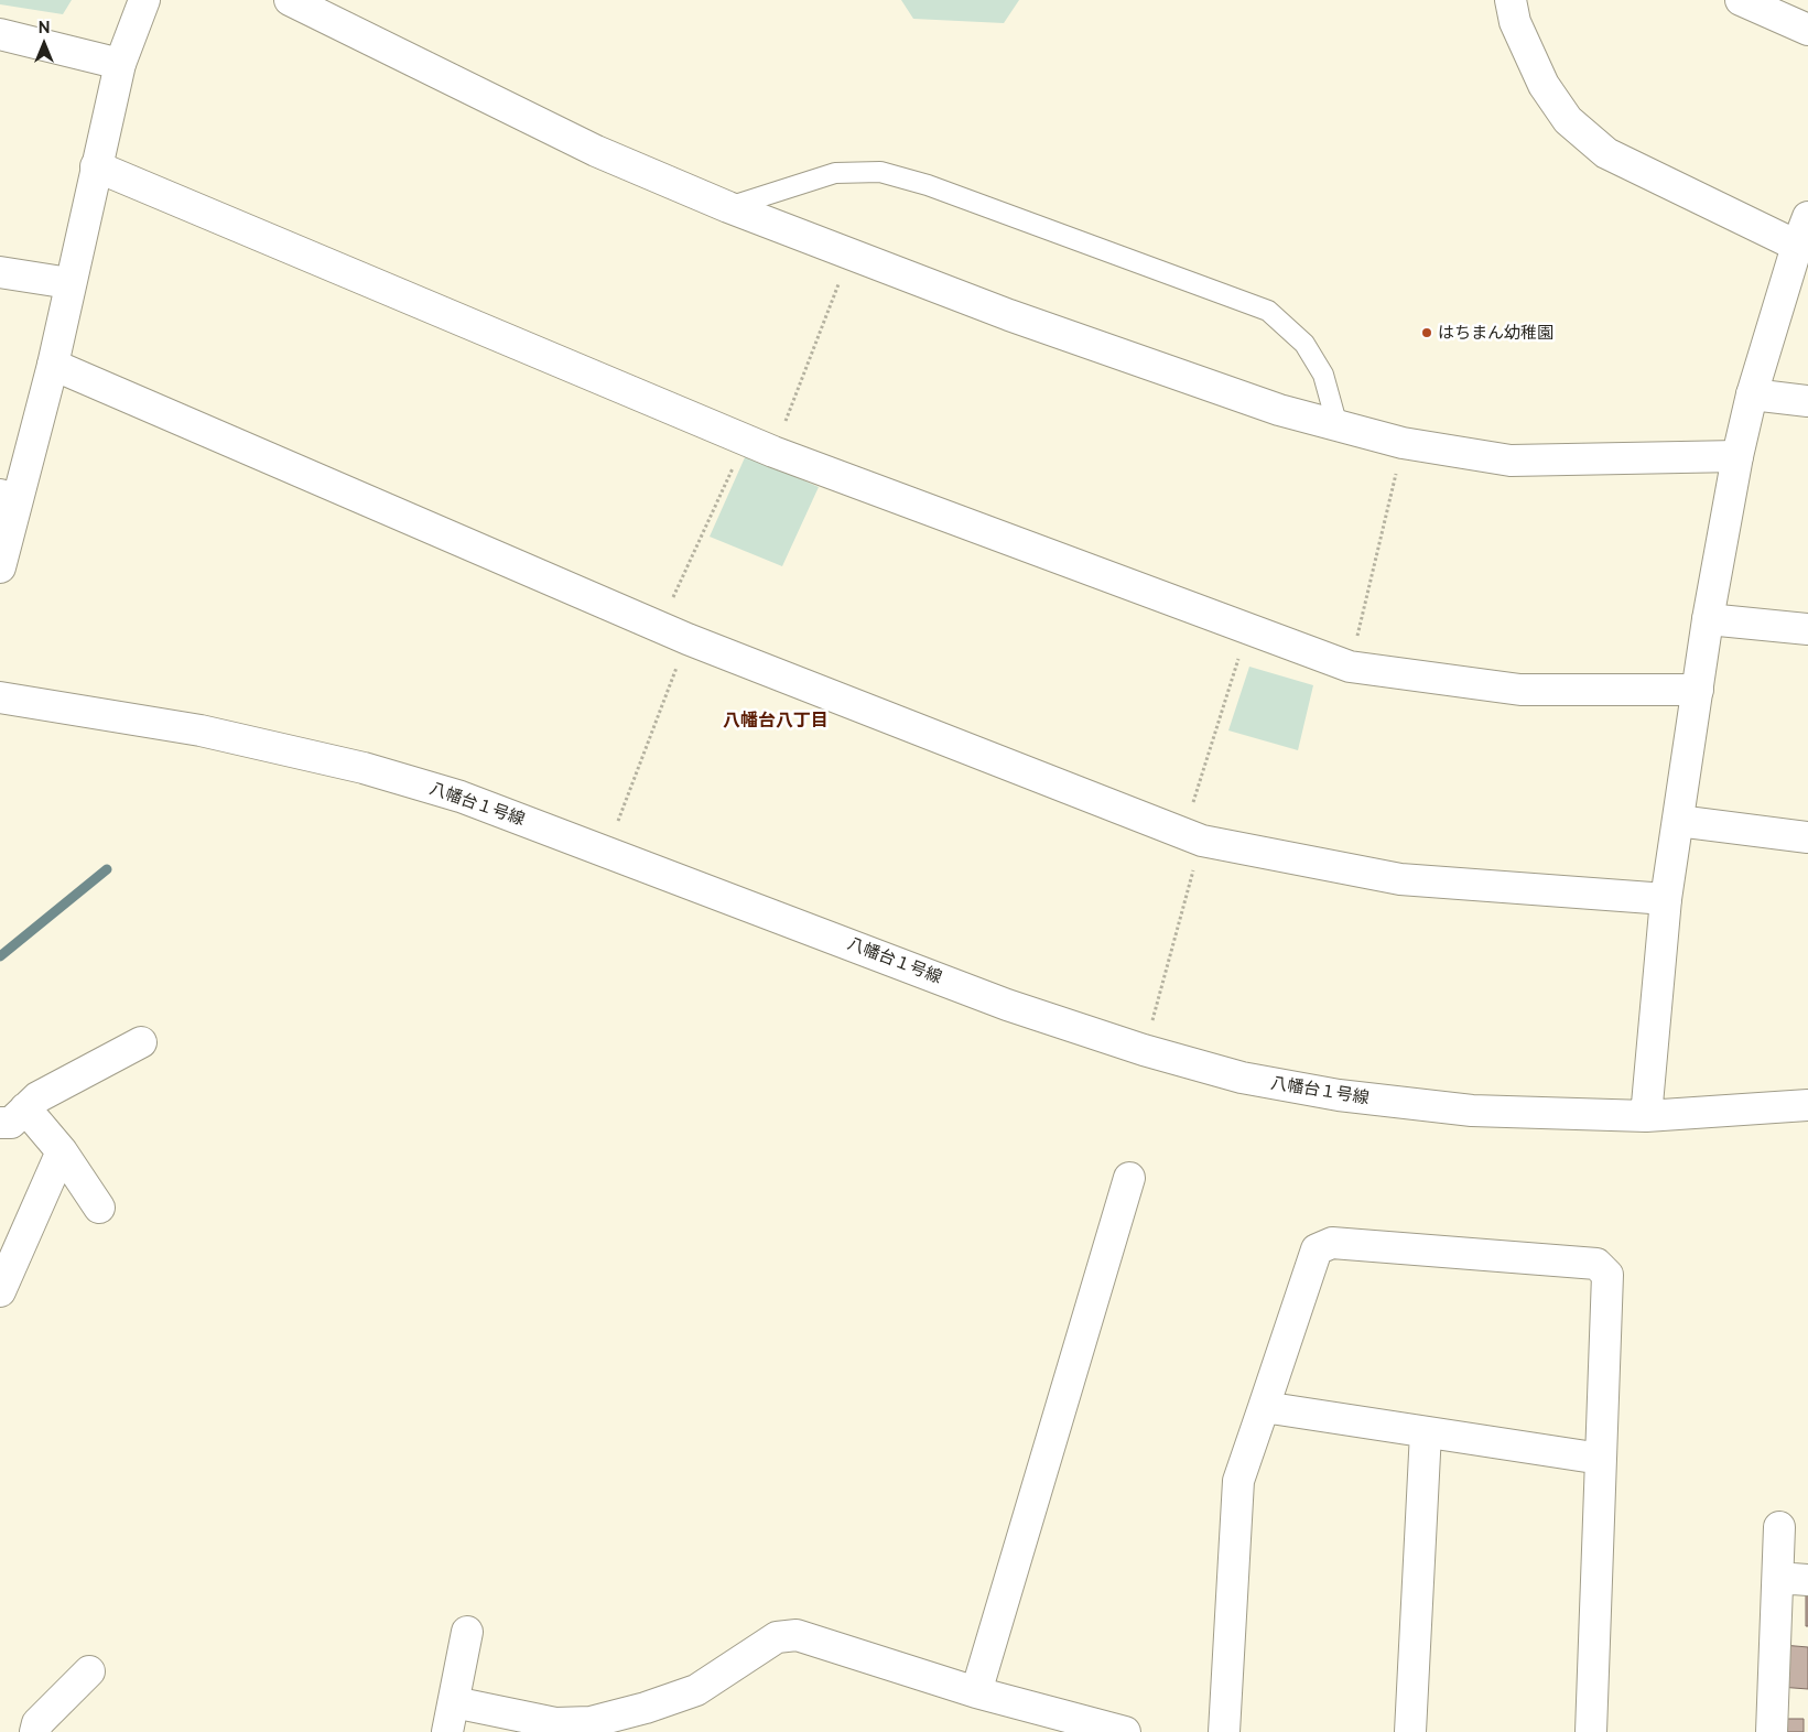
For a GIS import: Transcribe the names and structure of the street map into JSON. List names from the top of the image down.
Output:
{
  "streets": {
    "street": ["八幡台１号線"]
  },
  "districts": ["八幡台八丁目"],
  "places": ["はちまん幼稚園"],
  "north": "top"
}
